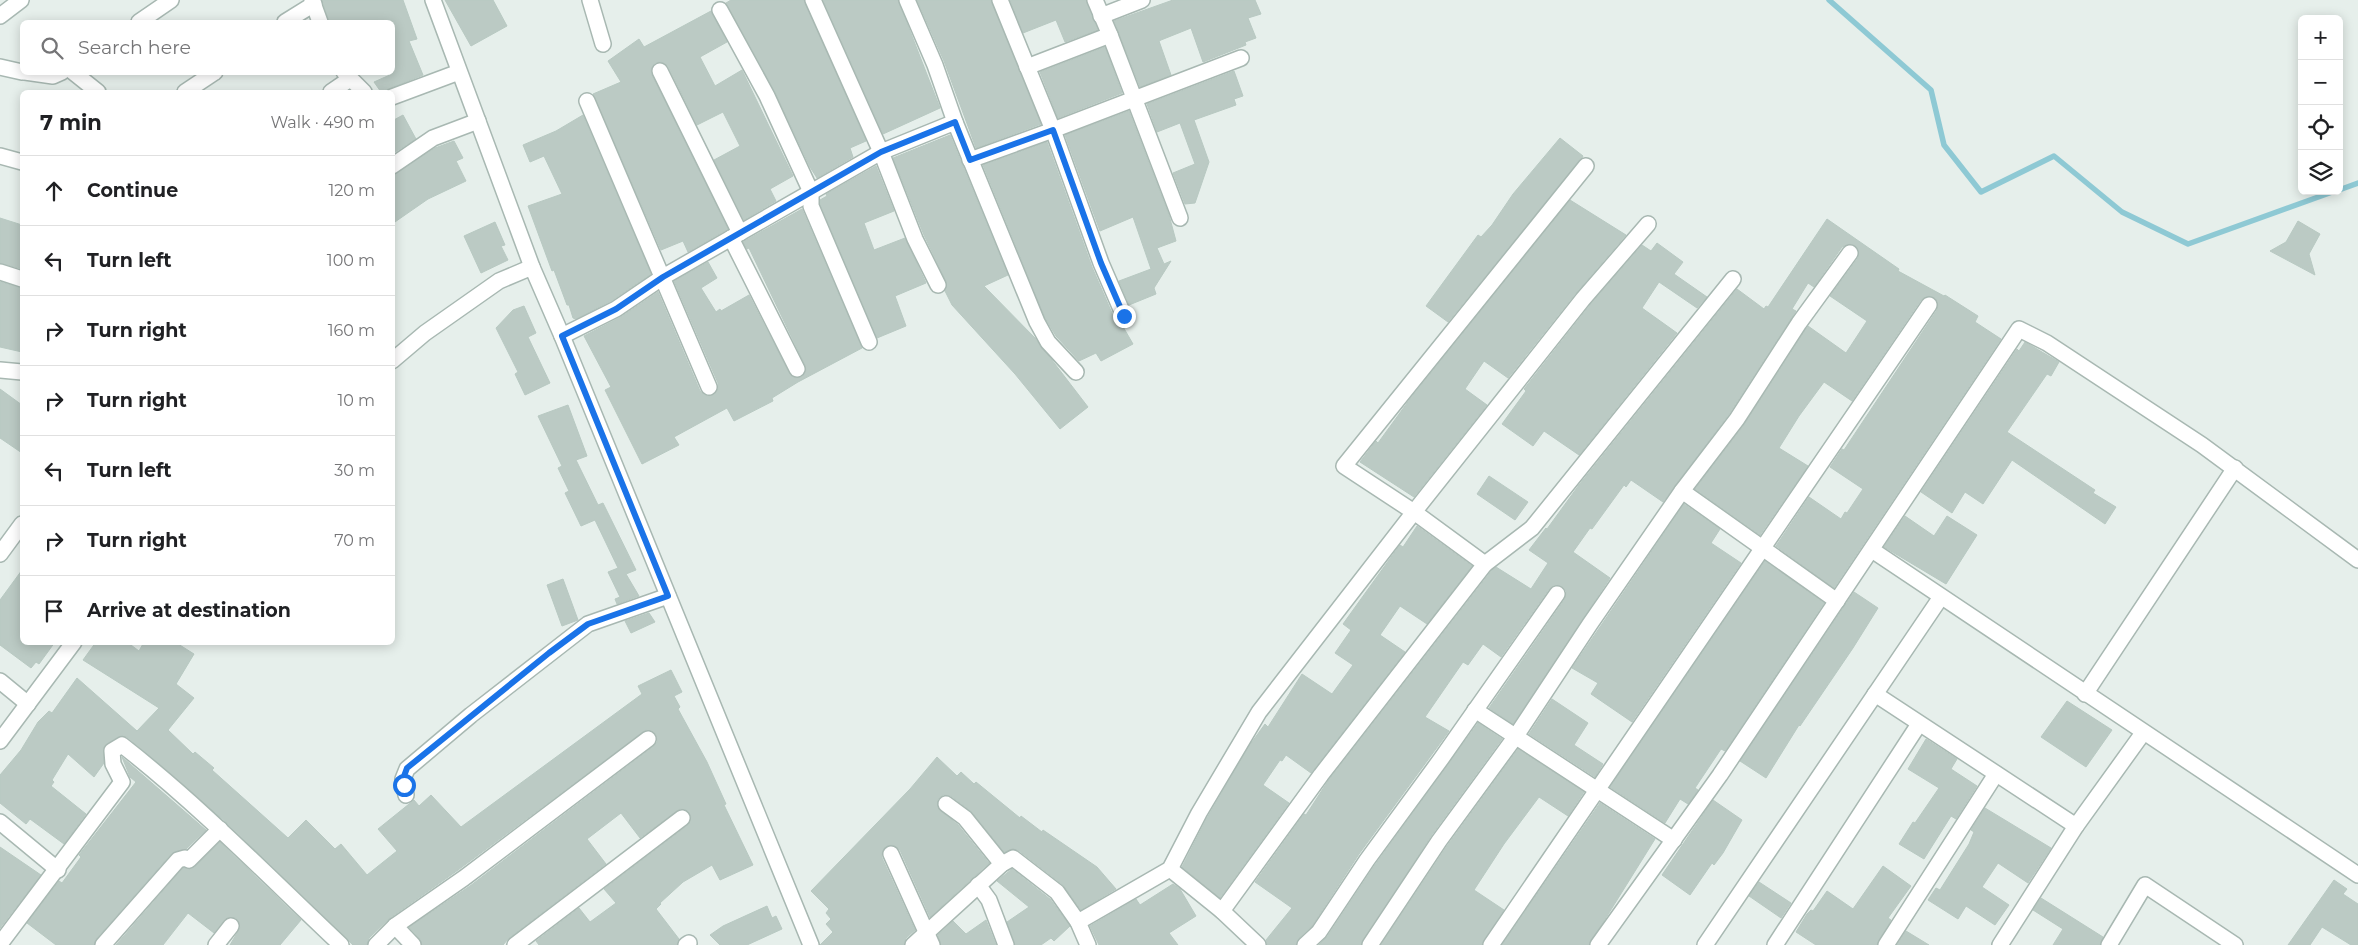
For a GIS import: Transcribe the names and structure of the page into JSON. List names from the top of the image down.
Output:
{
  "page": {
    "map_buttons": ["+", "−"],
    "search": "Search here",
    "heading": ["7 min", "Walk · 490 m"],
    "list": [
      ["Continue", "120 m"],
      ["Turn left", "100 m"],
      ["Turn right", "160 m"],
      ["Turn right", "10 m"],
      ["Turn left", "30 m"],
      ["Turn right", "70 m"],
      "Arrive at destination"
    ]
  }
}
